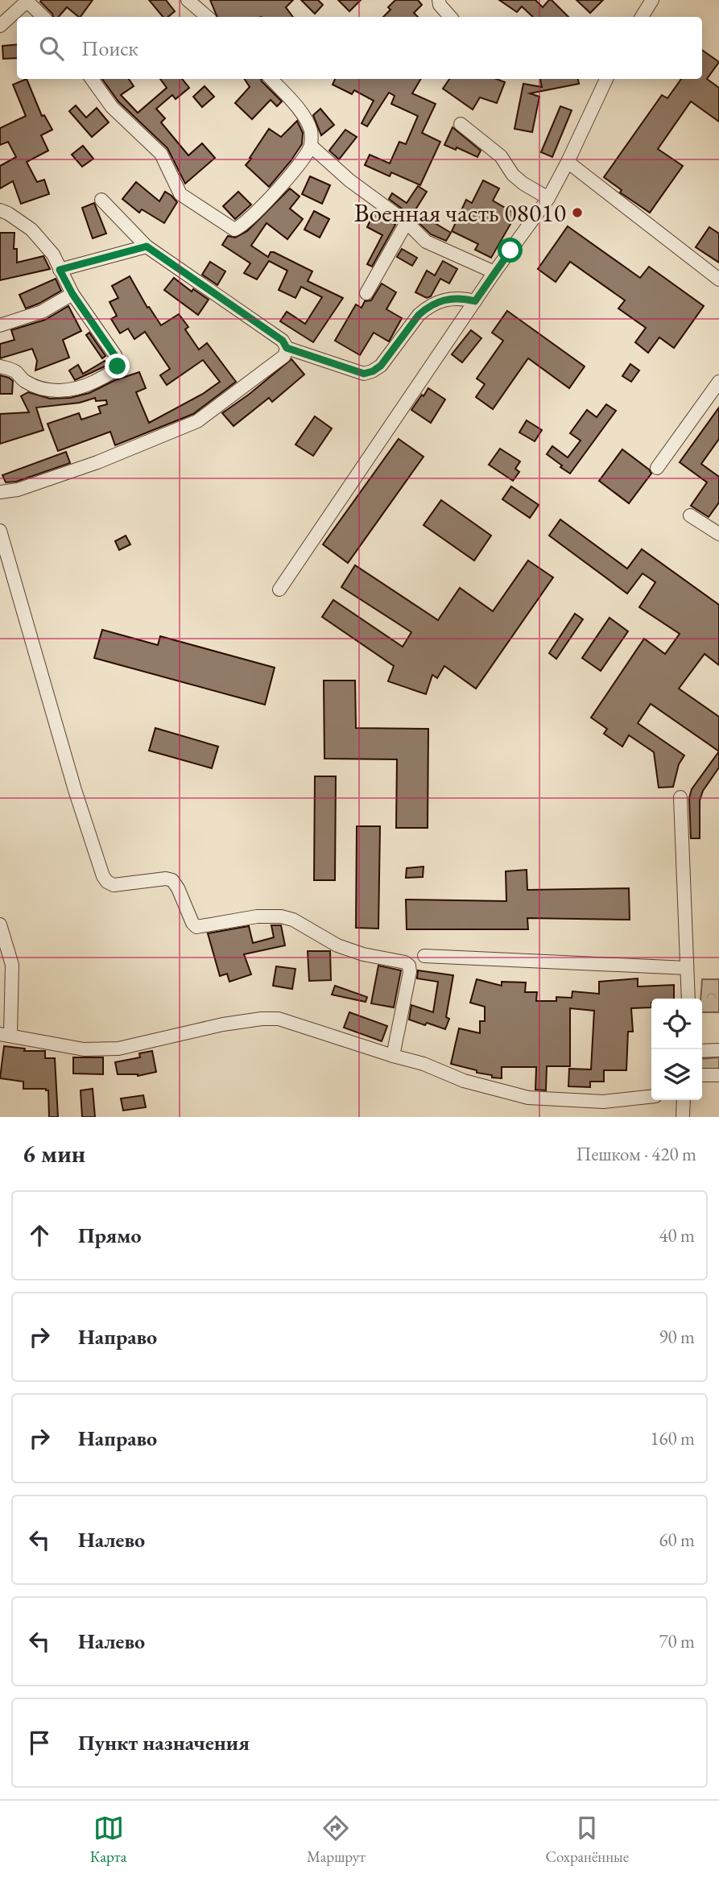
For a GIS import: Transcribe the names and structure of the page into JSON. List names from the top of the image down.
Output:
{
  "places": ["Военная часть 08010"],
  "page": {
    "search": "Поиск",
    "heading": ["6 мин", "Пешком · 420 m"],
    "list": [
      ["Прямо", "40 m"],
      ["Направо", "90 m"],
      ["Направо", "160 m"],
      ["Налево", "60 m"],
      ["Налево", "70 m"],
      "Пункт назначения"
    ],
    "nav": ["Карта", "Маршрут", "Сохранённые"]
  }
}
